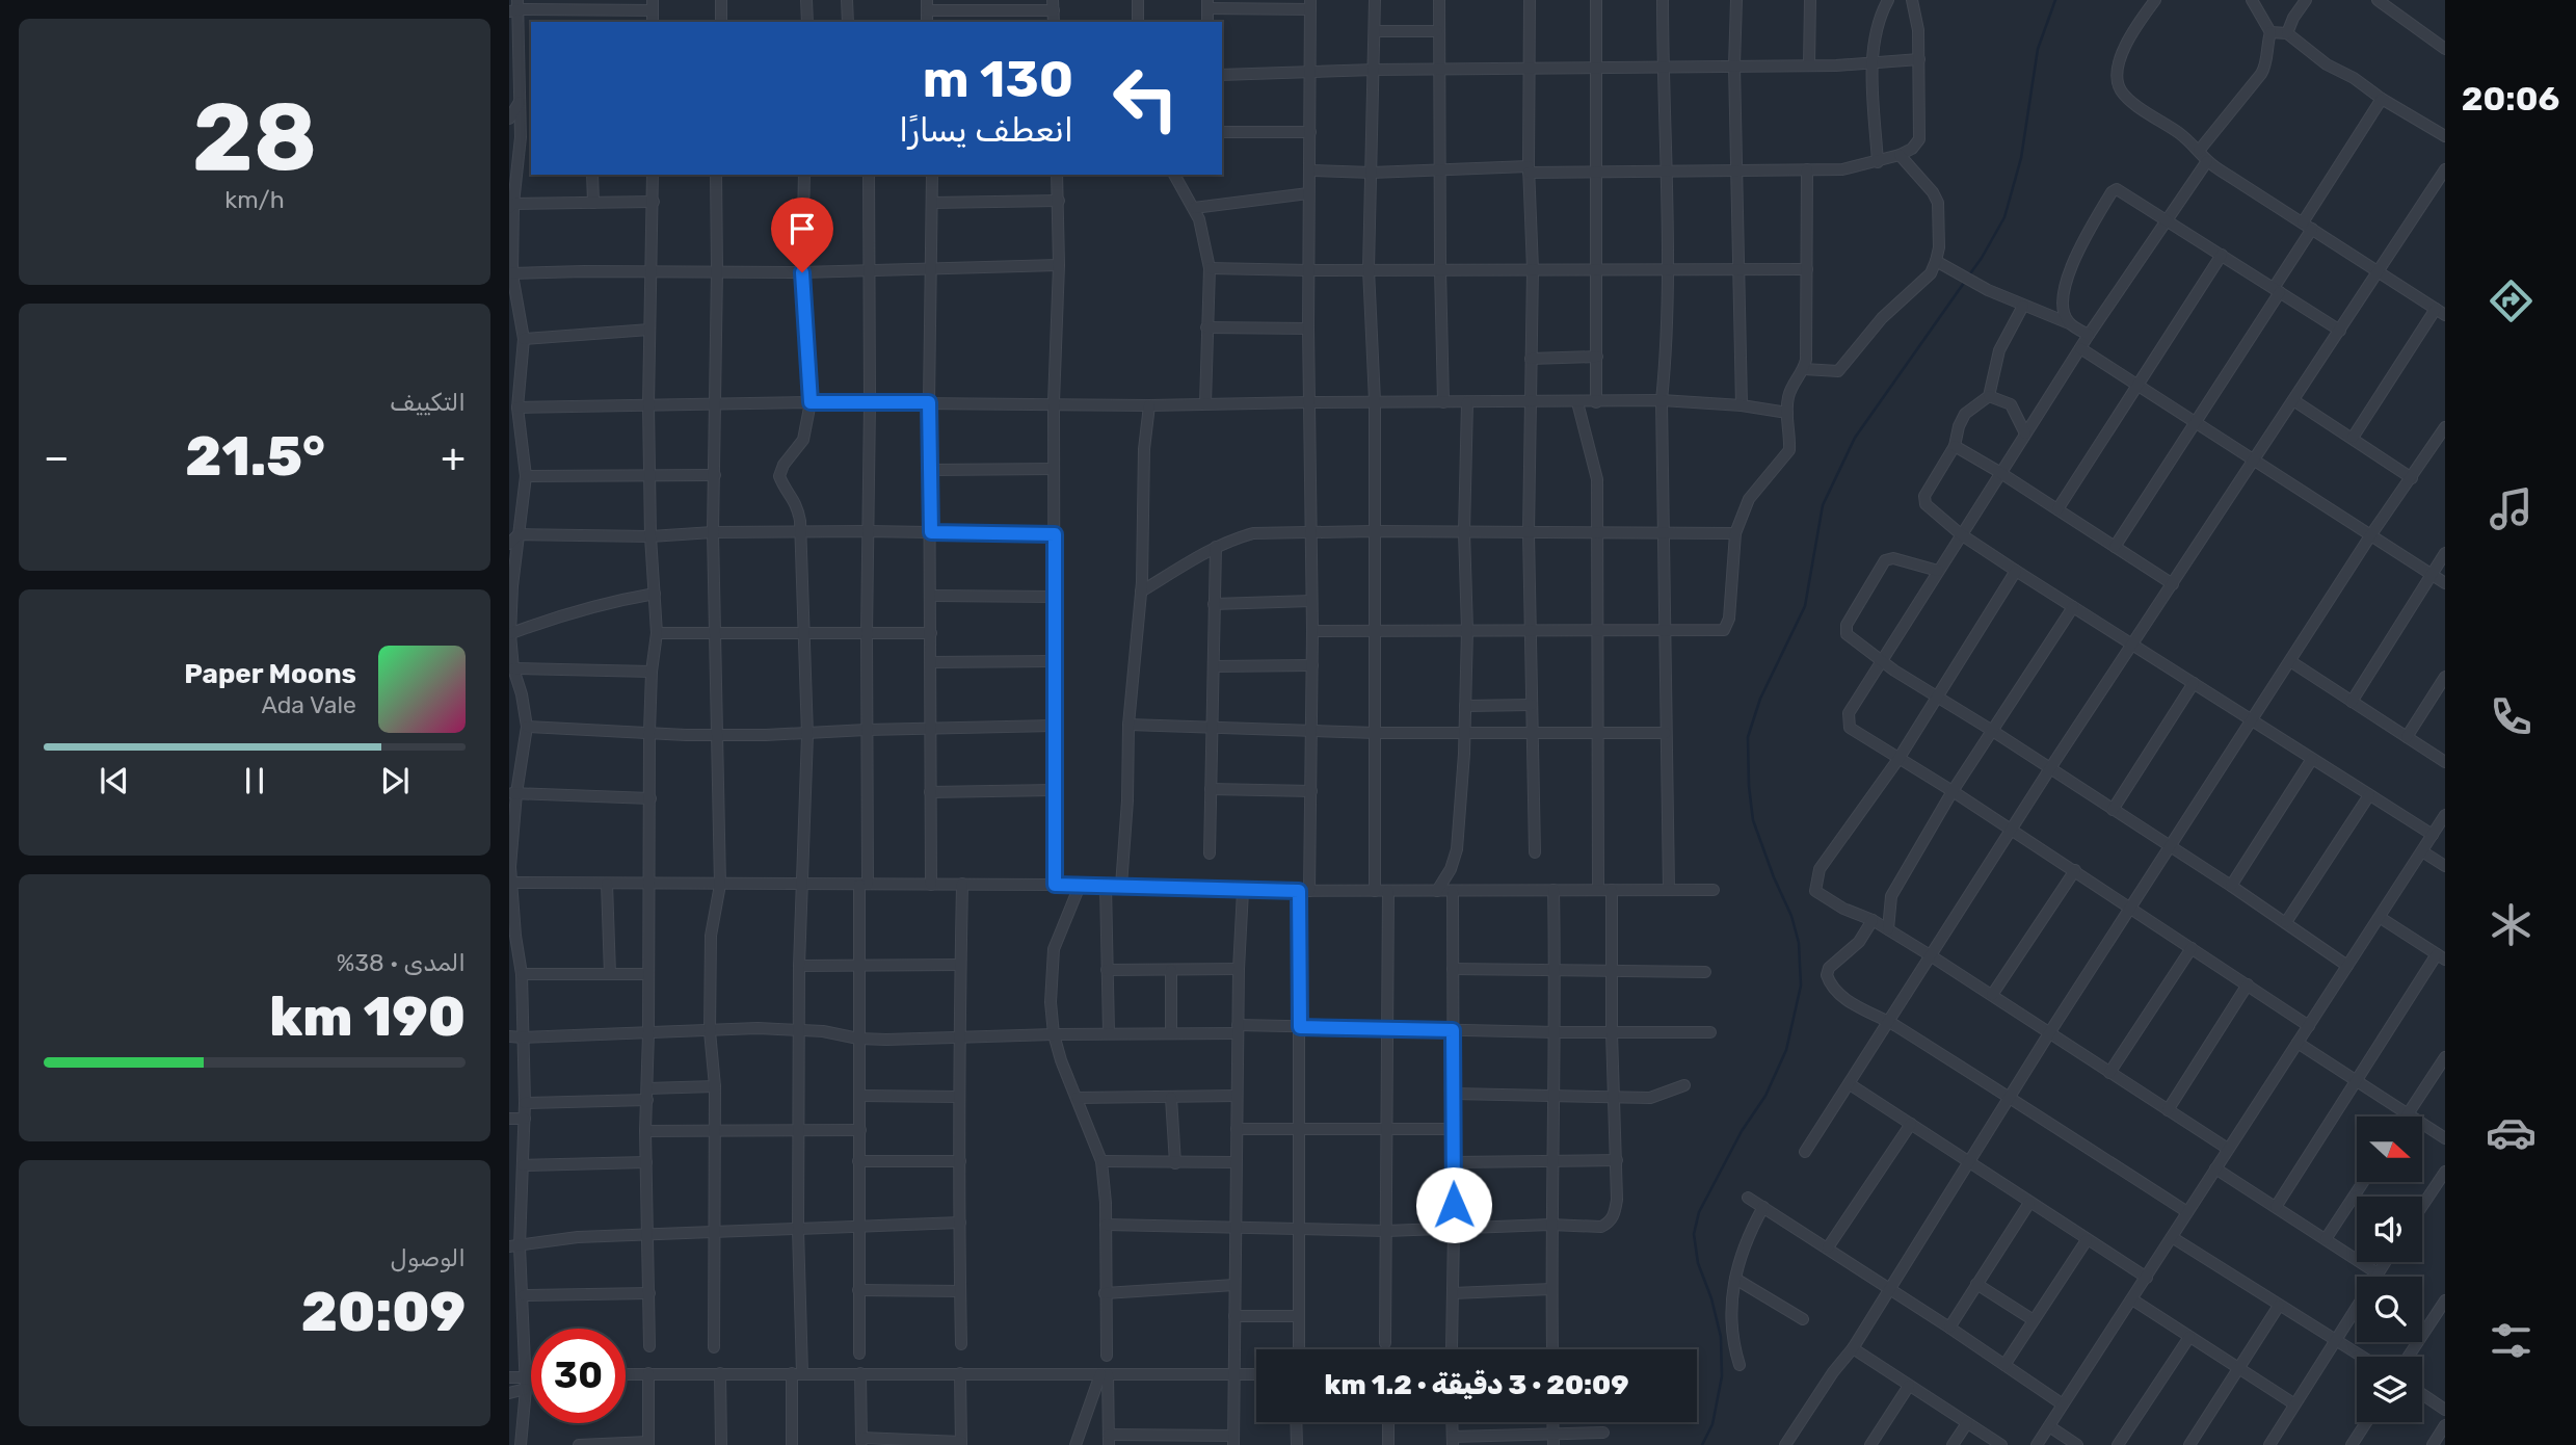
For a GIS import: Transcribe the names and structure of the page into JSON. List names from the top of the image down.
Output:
{
  "north": "right",
  "page": {
    "tabs": "20:06",
    "tile": [
      ["28", "km/h"],
      "التكييف",
      ["المدى · 38%", "190 km"],
      ["الوصول", "20:09"]
    ],
    "turn": ["130 m", "انعطف يسارًا"],
    "heat": ["−", "21.5°", "+"],
    "song": ["Paper Moons", "Ada Vale"],
    "limit": "30",
    "trip": "20:09 · 3 دقيقة · 1.2 km"
  }
}
